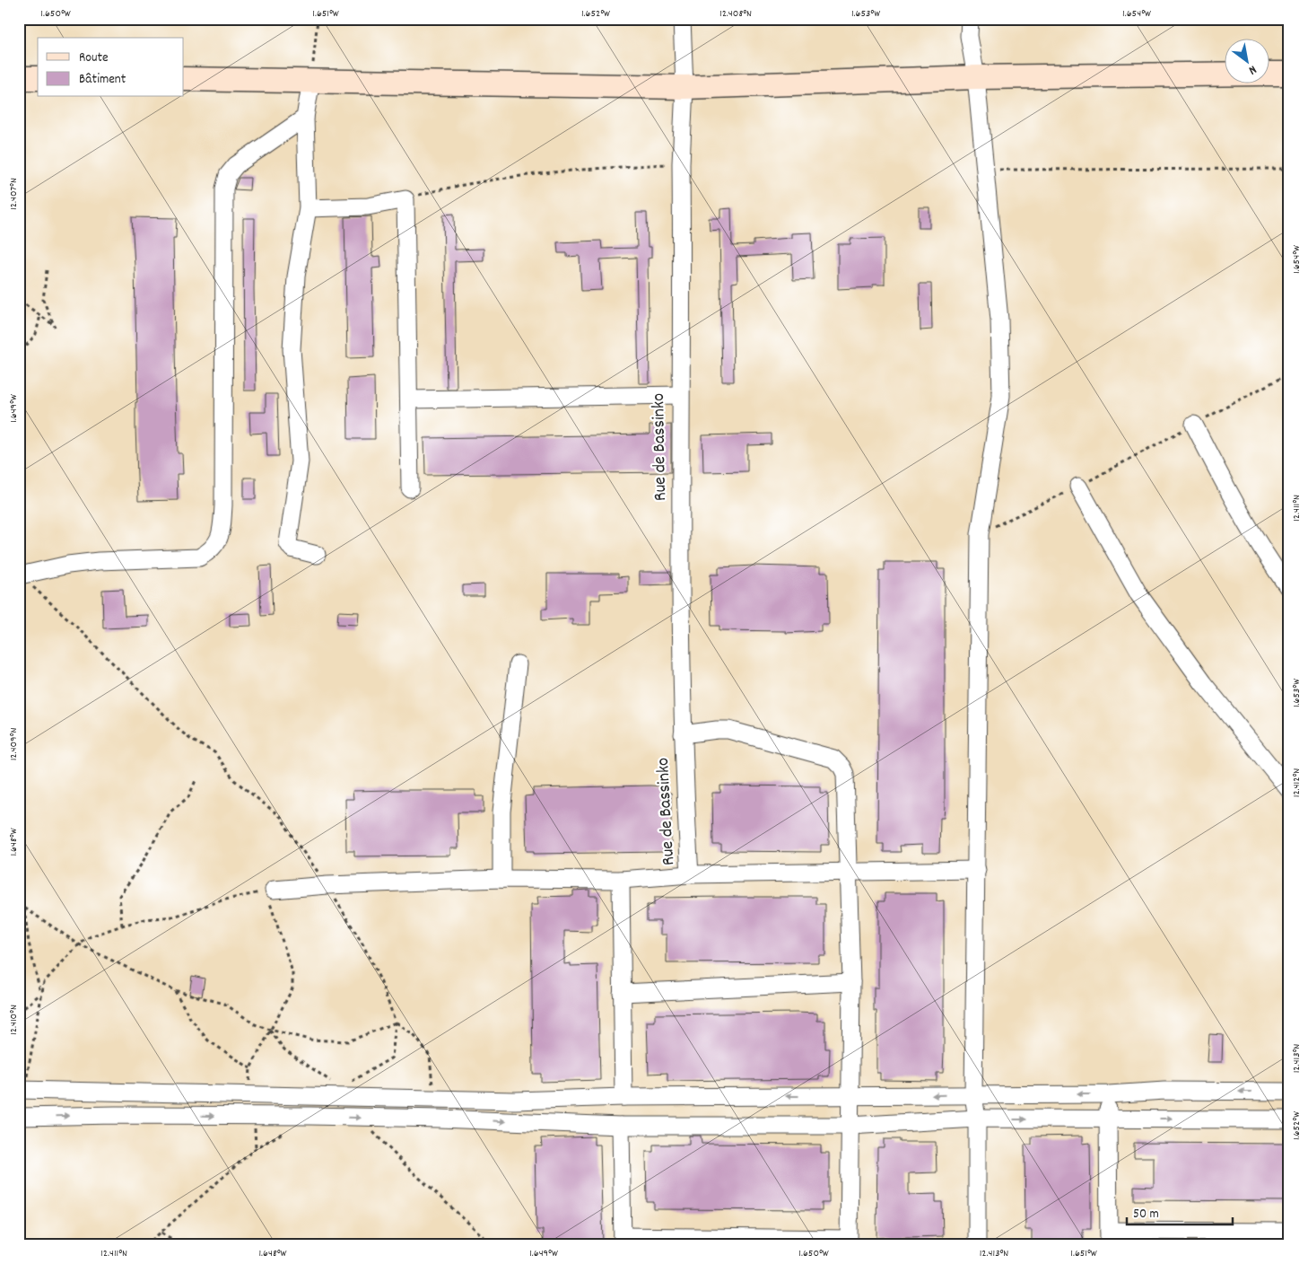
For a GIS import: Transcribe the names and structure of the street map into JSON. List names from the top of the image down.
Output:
{
  "streets": {
    "street": ["Rue de Bassinko"]
  },
  "legend": ["Route", "Bâtiment"],
  "scale_bar": "50 m",
  "north": "bottom right",
  "coordinates": [
    "1.650°W",
    "1.651°W",
    "1.652°W",
    "12.408°N",
    "1.653°W",
    "1.654°W",
    "12.407°N",
    "1.649°W",
    "12.411°N",
    "12.409°N",
    "12.412°N",
    "1.648°W",
    "12.410°N",
    "12.413°N"
  ]
}
